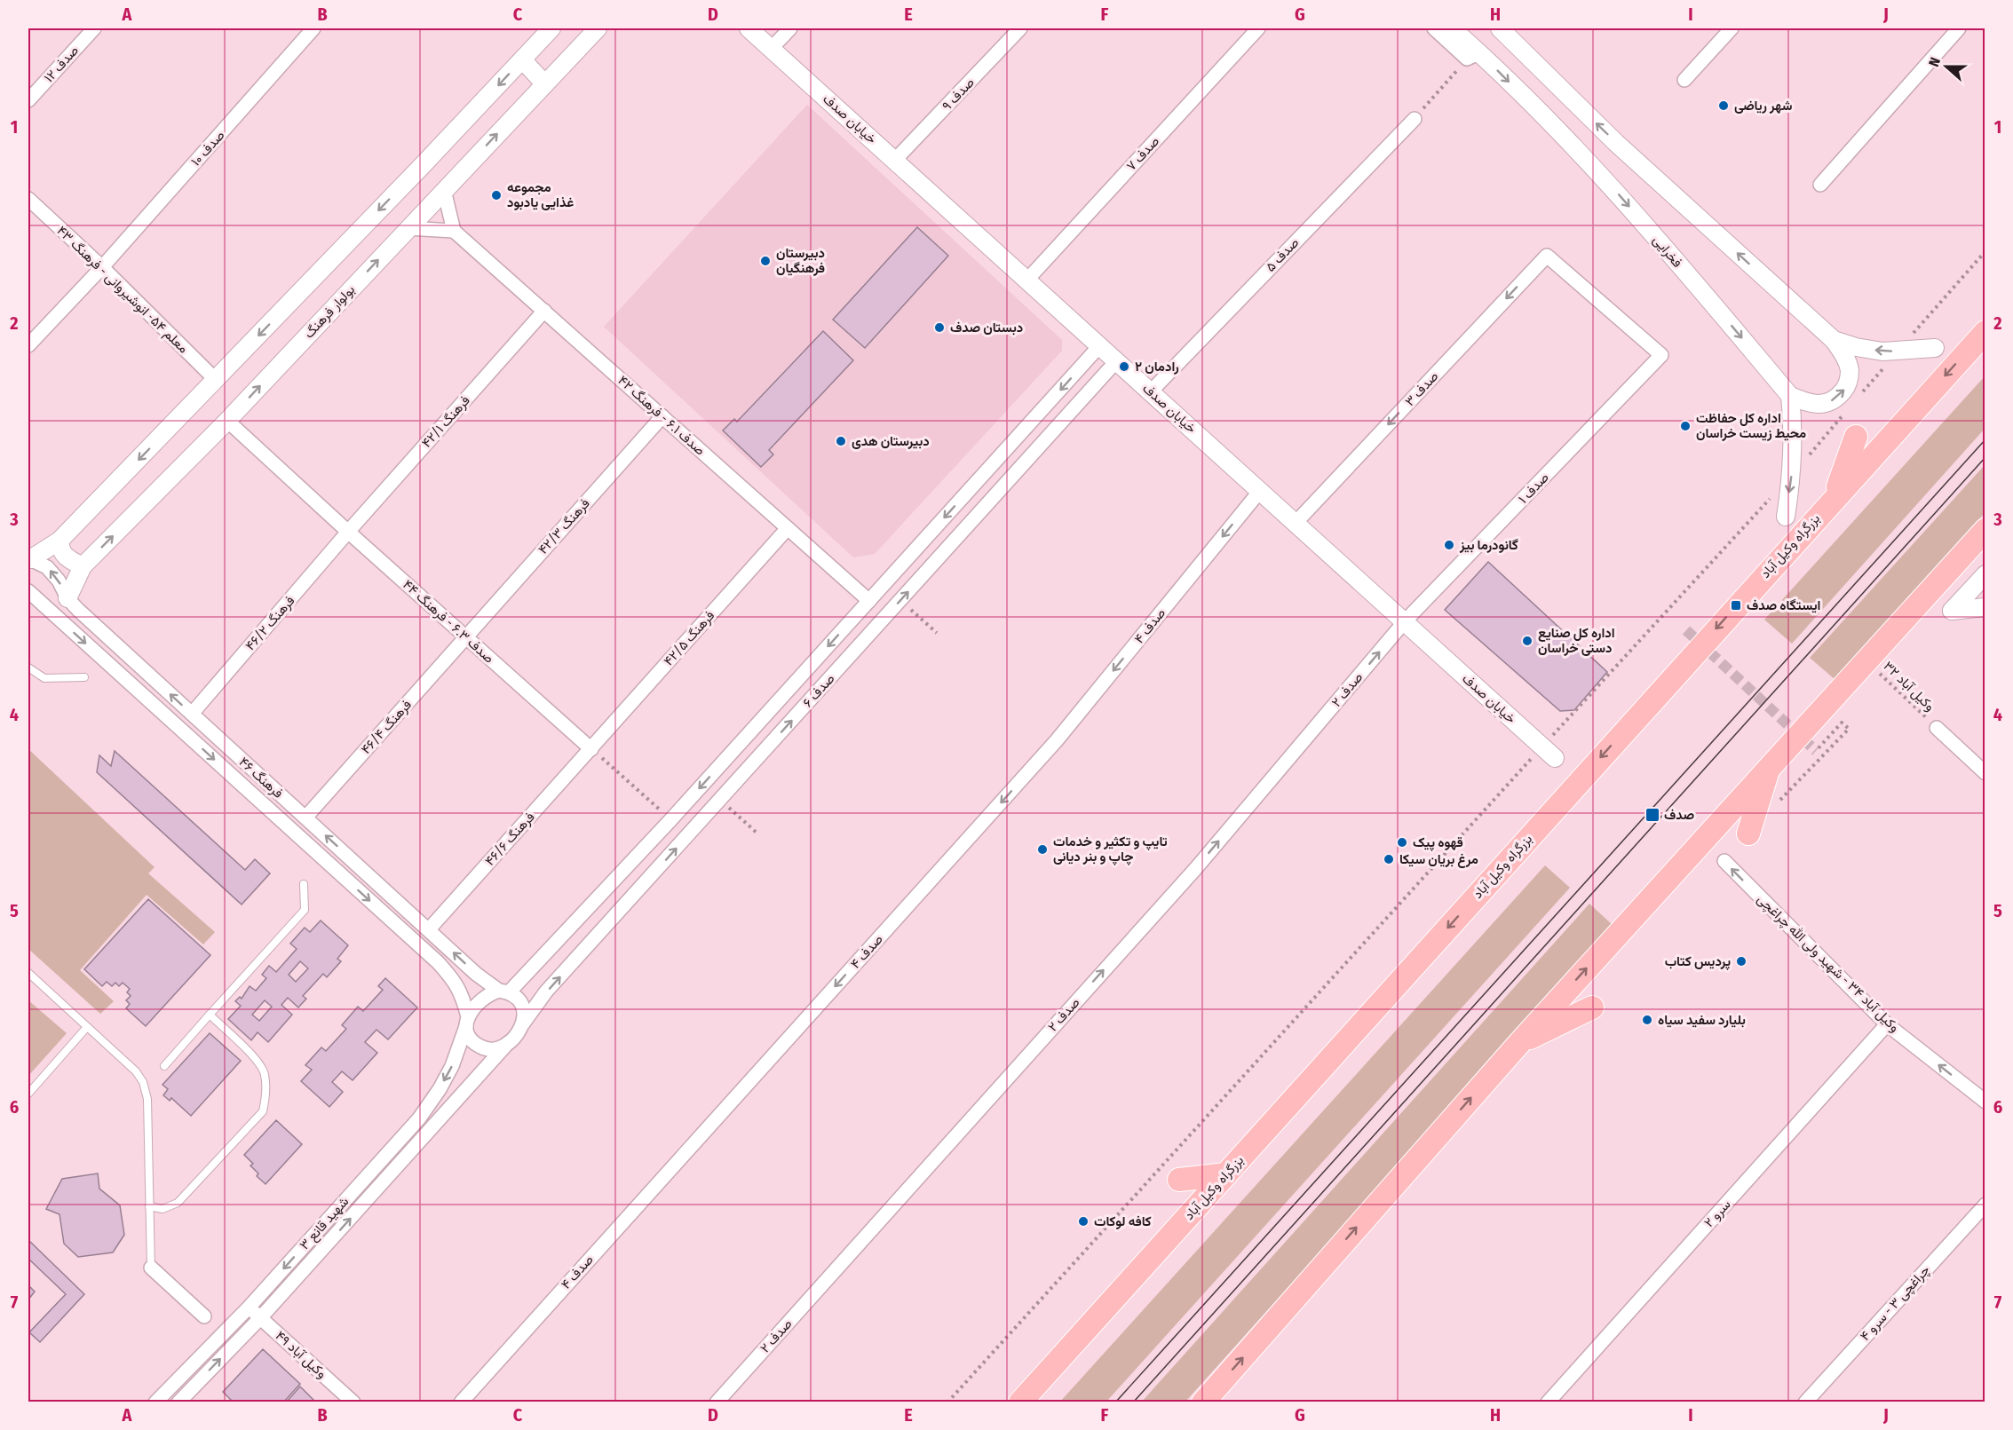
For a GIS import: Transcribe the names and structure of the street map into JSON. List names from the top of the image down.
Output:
{
  "streets": {
    "highway": ["بزرگراه وکیل آباد"],
    "street": [
      "صدف ۱۲",
      "صدف ۹",
      "خیابان صدف",
      "صدف ۱۰",
      "صدف ۷",
      "فخرایی",
      "صدف ۵",
      "معلم ۵۴- انوشیروانی - فرهنگ ۴۳",
      "بولوار فرهنگ",
      "صدف ۳",
      "صدف ۶.۱ - فرهنگ ۴۲",
      "فرهنگ ۴۲/۱",
      "صدف ۱",
      "فرهنگ ۴۲/۳",
      "صدف ۶.۳ - فرهنگ ۴۴",
      "فرهنگ ۴۶/۲",
      "صدف ۴",
      "فرهنگ ۴۲/۵",
      "صدف ۲",
      "صدف ۶",
      "فرهنگ ۴۶/۴",
      "فرهنگ ۴۶",
      "فرهنگ ۴۶/۶",
      "وکیل آباد ۳۴ - شهید ولی الله چراغچی",
      "سرو ۲",
      "شهید قانع ۳",
      "چراغچی ۳ - سرو ۴",
      "وکیل آباد ۴۹"
    ],
    "path": ["وکیل آباد ۳۲"]
  },
  "crossings": [
    ["صدف ۹", "خیابان صدف"],
    ["خیابان صدف", "صدف ۷"],
    ["خیابان صدف", "صدف ۵"],
    ["خیابان صدف", "صدف ۳"],
    ["خیابان صدف", "صدف ۱"],
    ["خیابان صدف", "صدف ۴"],
    ["خیابان صدف", "صدف ۲"],
    ["خیابان صدف", "صدف ۶"],
    ["صدف ۱۰", "معلم ۵۴- انوشیروانی - فرهنگ ۴۳"],
    ["بولوار فرهنگ", "صدف ۶.۳ - فرهنگ ۴۴"],
    ["بولوار فرهنگ", "فرهنگ ۴۶"],
    ["صدف ۳", "صدف ۱"],
    ["صدف ۶.۱ - فرهنگ ۴۲", "فرهنگ ۴۲/۱"],
    ["صدف ۶.۱ - فرهنگ ۴۲", "فرهنگ ۴۲/۳"],
    ["صدف ۶.۱ - فرهنگ ۴۲", "فرهنگ ۴۲/۵"],
    ["صدف ۶.۱ - فرهنگ ۴۲", "صدف ۶"],
    ["فرهنگ ۴۲/۱", "صدف ۶.۳ - فرهنگ ۴۴"],
    ["فرهنگ ۴۲/۱", "فرهنگ ۴۶/۲"],
    ["صدف ۱", "صدف ۲"],
    ["فرهنگ ۴۲/۳", "صدف ۶.۳ - فرهنگ ۴۴"],
    ["فرهنگ ۴۲/۳", "فرهنگ ۴۶/۴"],
    ["صدف ۶.۳ - فرهنگ ۴۴", "فرهنگ ۴۶/۲"],
    ["صدف ۶.۳ - فرهنگ ۴۴", "فرهنگ ۴۲/۵"],
    ["صدف ۶.۳ - فرهنگ ۴۴", "فرهنگ ۴۶/۴"],
    ["صدف ۶.۳ - فرهنگ ۴۴", "فرهنگ ۴۶/۶"],
    ["فرهنگ ۴۶/۲", "فرهنگ ۴۶"],
    ["فرهنگ ۴۲/۵", "فرهنگ ۴۶/۶"],
    ["صدف ۶", "فرهنگ ۴۶"],
    ["صدف ۶", "شهید قانع ۳"],
    ["فرهنگ ۴۶/۴", "فرهنگ ۴۶"],
    ["فرهنگ ۴۶", "فرهنگ ۴۶/۶"],
    ["فرهنگ ۴۶", "شهید قانع ۳"],
    ["وکیل آباد ۳۴ - شهید ولی الله چراغچی", "سرو ۲"],
    ["شهید قانع ۳", "وکیل آباد ۴۹"]
  ],
  "one_way": ["صدف ۴", "صدف ۲", "وکیل آباد ۳۴ - شهید ولی الله چراغچی"],
  "places": {
    "other": [
      "شهر ریاضی",
      "مجموعه غذایی یادبود",
      "دبیرستان فرهنگیان",
      "دبستان صدف",
      "رادمان ۲",
      "اداره کل حفاظت محیط زیست خراسان",
      "دبیرستان هدی",
      "گانودرما بیز",
      "اداره کل صنایع دستی خراسان",
      "قهوه پیک",
      "تایپ و تکثیر و خدمات چاپ و بنر دیانی",
      "مرغ بریان سیکا",
      "پردیس کتاب",
      "بلیارد سفید سیاه",
      "کافه لوکات"
    ],
    "transit": ["ایستگاه صدف", "صدف"]
  },
  "north": "left",
  "grid": {
    "columns": [
      "A",
      "B",
      "C",
      "D",
      "E",
      "F",
      "G",
      "H",
      "I",
      "J"
    ],
    "rows": [
      "1",
      "2",
      "3",
      "4",
      "5",
      "6",
      "7"
    ]
  }
}
